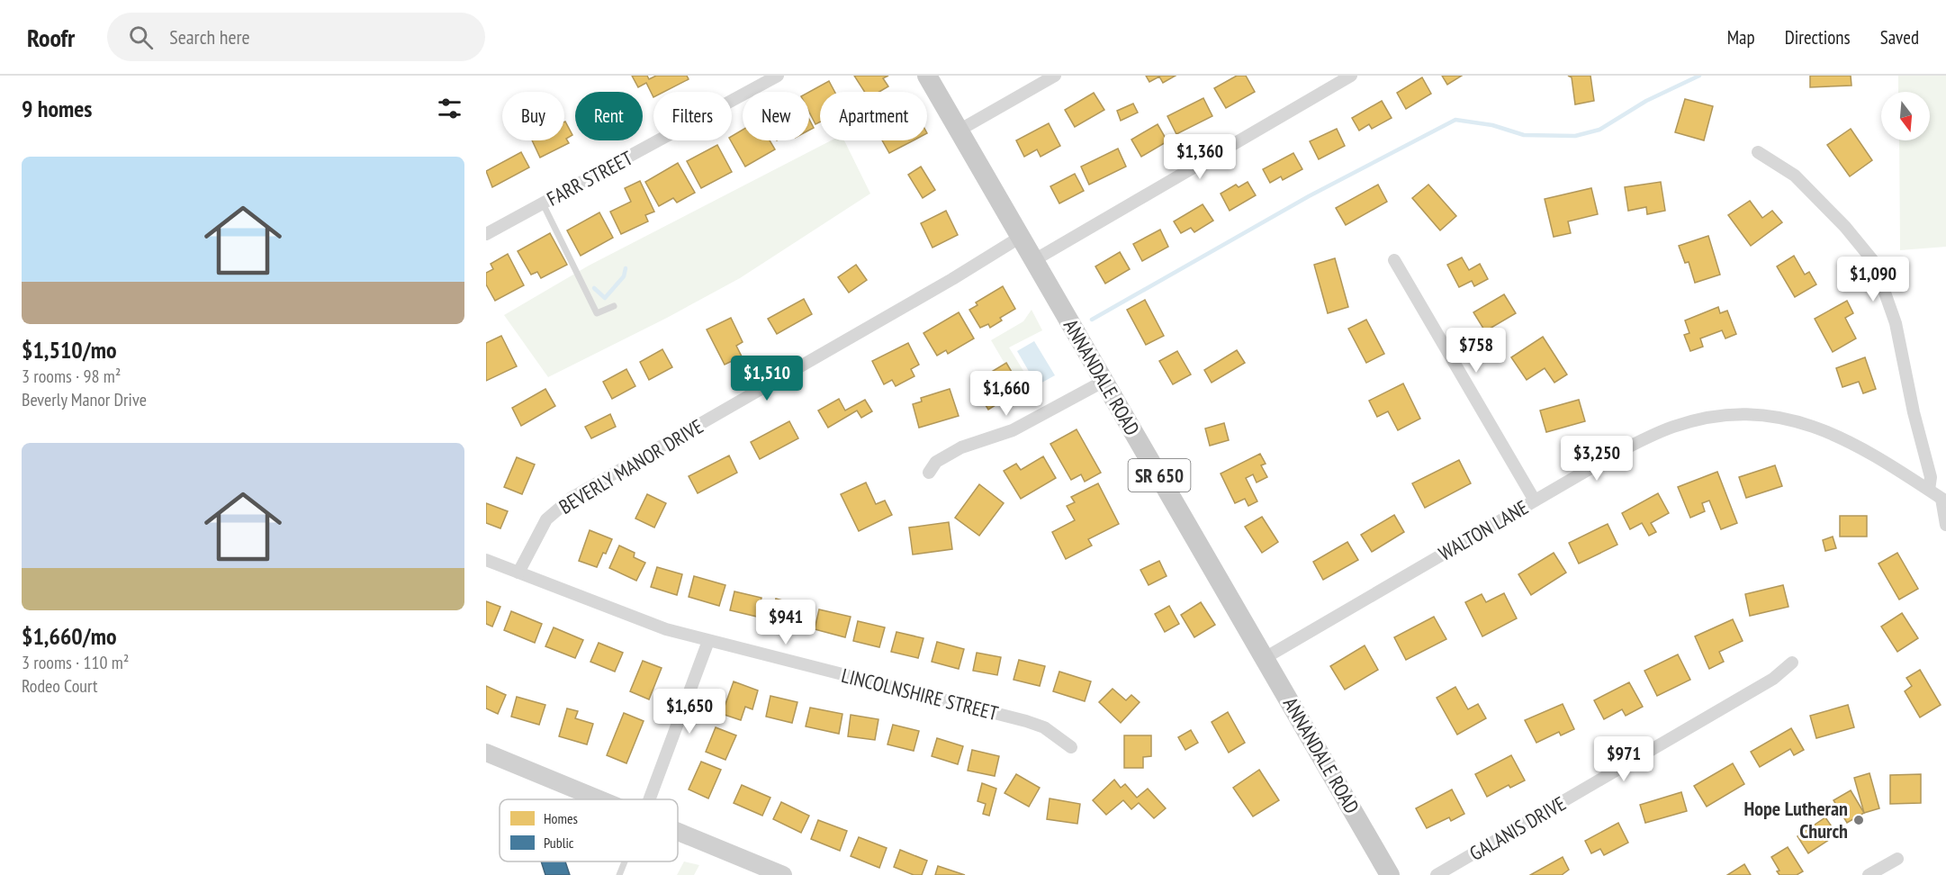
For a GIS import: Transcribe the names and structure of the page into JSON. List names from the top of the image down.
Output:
{
  "streets": {
    "main road": ["ANNANDALE ROAD", "SR 650"],
    "street": [
      "FARR STREET",
      "BEVERLY MANOR DRIVE",
      "WALTON LANE",
      "LINCOLNSHIRE STREET",
      "GALANIS DRIVE"
    ]
  },
  "crossings": [
    ["ANNANDALE ROAD", "BEVERLY MANOR DRIVE"],
    ["ANNANDALE ROAD", "WALTON LANE"],
    ["BEVERLY MANOR DRIVE", "LINCOLNSHIRE STREET"]
  ],
  "places": ["Hope Lutheran Church"],
  "legend": ["Homes", "Public"],
  "north": "bottom",
  "page": {
    "header": "Roofr",
    "search": "Search here",
    "nav": ["Map", "Directions", "Saved"],
    "heading": "9 homes",
    "chip": [
      "Buy",
      "Rent",
      "Filters",
      "New",
      "Apartment"
    ],
    "price": [
      "$1,360",
      "$1,090",
      "$758",
      "$1,510",
      "$1,660",
      "$3,250",
      "$941",
      "$1,650",
      "$971"
    ],
    "list": [
      {
        "name": "$1,510/mo",
        "note": "3 rooms · 98 m² · Beverly Manor Drive"
      },
      {
        "name": "$1,660/mo",
        "note": "3 rooms · 110 m² · Rodeo Court"
      }
    ]
  }
}
